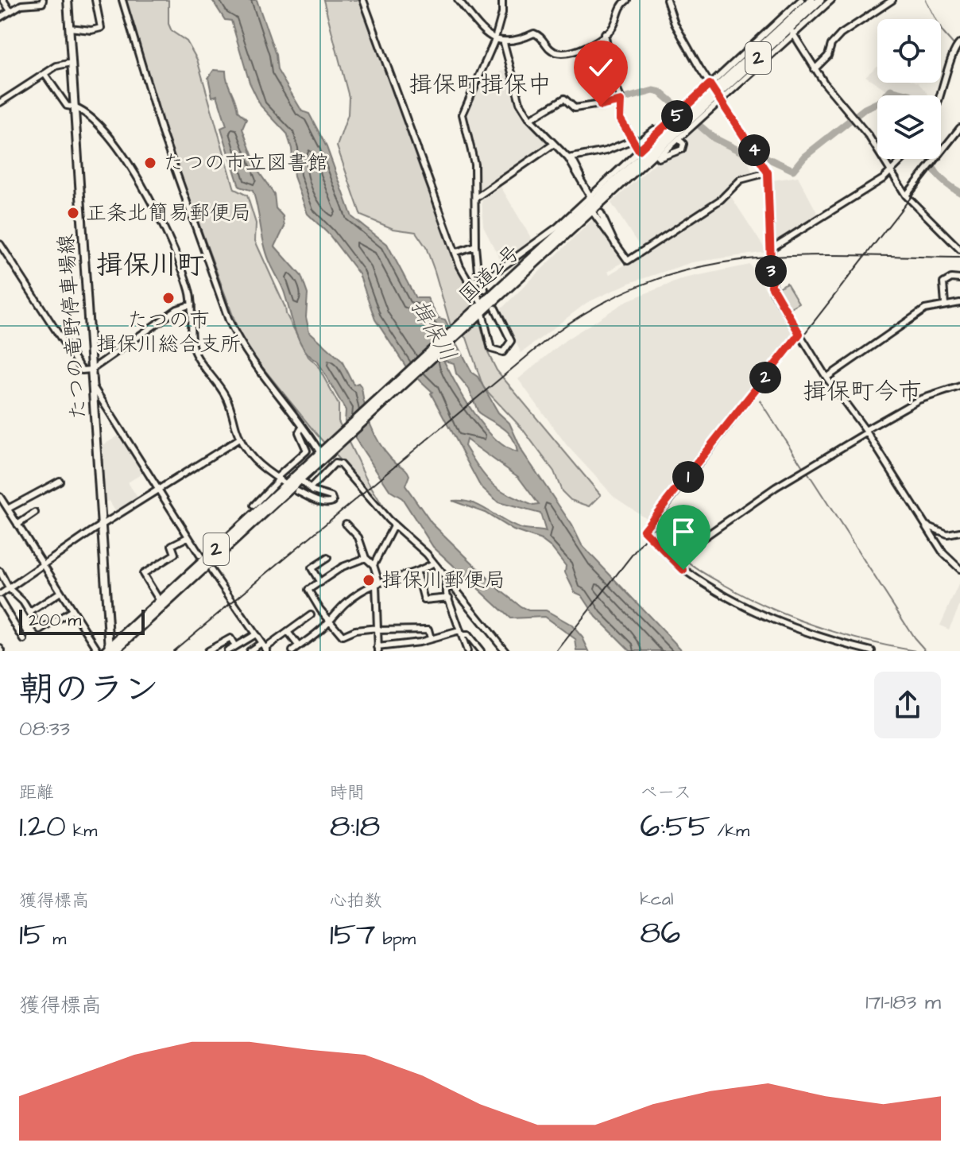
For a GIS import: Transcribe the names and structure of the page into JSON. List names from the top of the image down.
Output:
{
  "streets": {
    "highway": ["2", "国道2号"],
    "main road": ["たつの竜野停車場線"]
  },
  "crossings": [
    ["国道2号", "たつの竜野停車場線"]
  ],
  "districts": ["揖保町揖保中", "揖保川町", "揖保町今市"],
  "water": ["揖保川"],
  "places": [
    "たつの市立図書館",
    "正条北簡易郵便局",
    "たつの市 揖保川総合支所",
    "揖保川郵便局"
  ],
  "scale_bar": "200 m",
  "page": {
    "pins": [
      "5",
      "4",
      "3",
      "2",
      "1"
    ],
    "scale": "200 m",
    "heading": ["朝のラン", "08:33"],
    "stats": [
      ["距離", "1.20 km"],
      ["時間", "8:18"],
      ["ペース", "6:55 /km"],
      ["獲得標高", "15 m"],
      ["心拍数", "157 bpm"],
      ["kcal", "86"]
    ],
    "chart": ["獲得標高", "171–183 m"]
  }
}
